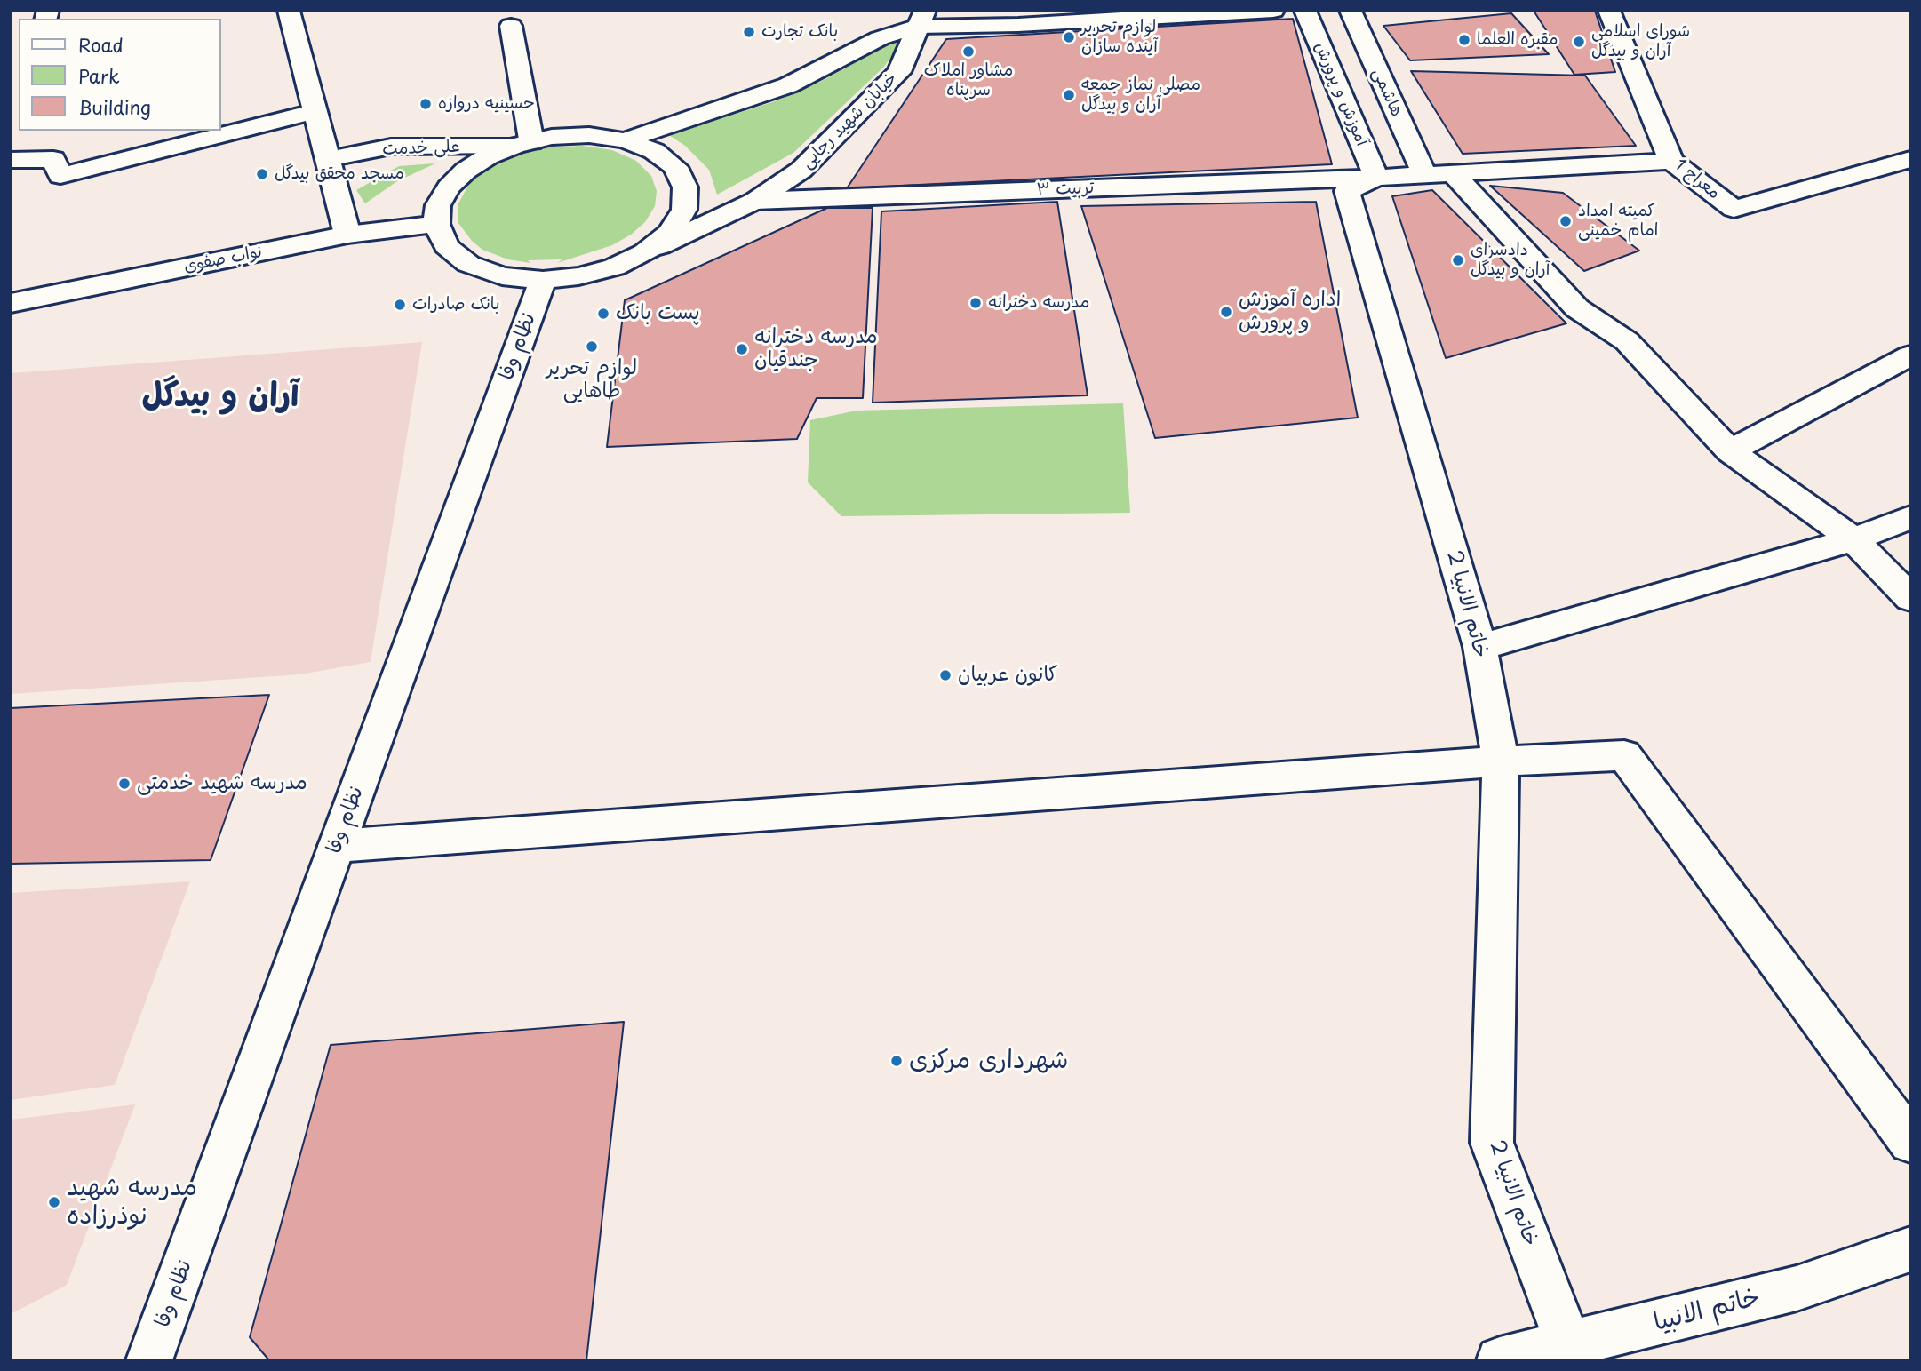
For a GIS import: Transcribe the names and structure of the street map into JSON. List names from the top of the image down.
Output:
{
  "streets": {
    "street": [
      "هاشمی",
      "آموزش و پرورش",
      "خیابان شهید رجایی",
      "علی خدمت",
      "معراج 1",
      "تربیت ۳",
      "نواب صفوی",
      "نظام وفا",
      "خاتم الانبیا 2",
      "خاتم الانبیا"
    ]
  },
  "crossings": [
    ["هاشمی", "خاتم الانبیا 2"],
    ["آموزش و پرورش", "تربیت ۳"],
    ["آموزش و پرورش", "خاتم الانبیا 2"],
    ["خیابان شهید رجایی", "علی خدمت"],
    ["خیابان شهید رجایی", "تربیت ۳"],
    ["خیابان شهید رجایی", "نواب صفوی"],
    ["خیابان شهید رجایی", "نظام وفا"],
    ["علی خدمت", "نواب صفوی"],
    ["علی خدمت", "نظام وفا"],
    ["معراج 1", "خاتم الانبیا 2"],
    ["تربیت ۳", "خاتم الانبیا 2"],
    ["نواب صفوی", "نظام وفا"],
    ["خاتم الانبیا 2", "خاتم الانبیا"]
  ],
  "districts": ["آران و بیدگل"],
  "places": [
    "بانک تجارت",
    "لوازم تحریر آینده سازان",
    "مقبره العلما",
    "شورای اسلامی آران و بیدگل",
    "مشاور املاک سرپناه",
    "مصلی نماز جمعه آران و بیدگل",
    "حسینیه دروازه",
    "مسجد محقق بیدگل",
    "کمیته امداد امام خمینی",
    "دادسرای آران و بیدگل",
    "مدرسه دخترانه",
    "بانک صادرات",
    "اداره آموزش و پرورش",
    "پست بانک",
    "لوازم تحریر طاهایی",
    "مدرسه دخترانه جندقیان",
    "کانون عربیان",
    "مدرسه شهید خدمتی",
    "شهرداری مرکزی",
    "مدرسه شهید نوذرزاده"
  ],
  "legend": ["Road", "Park", "Building"]
}
